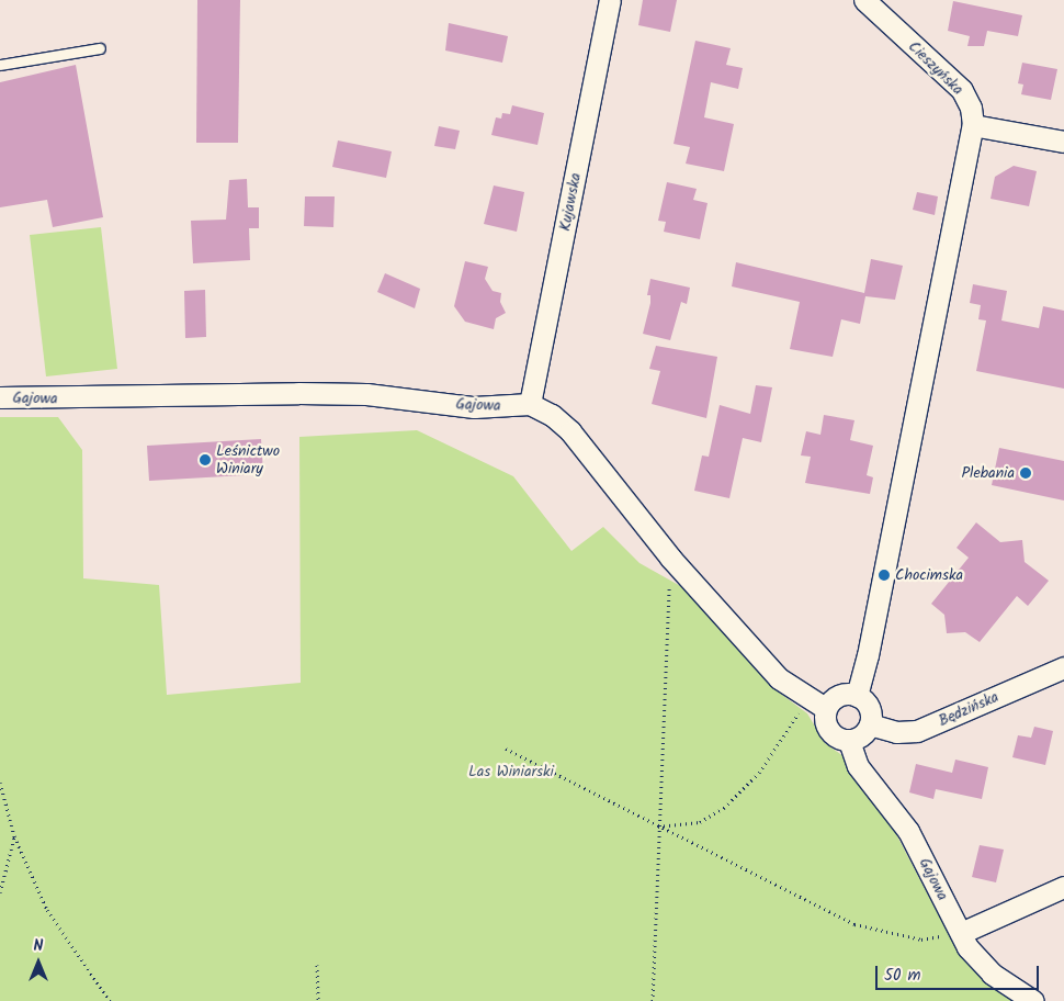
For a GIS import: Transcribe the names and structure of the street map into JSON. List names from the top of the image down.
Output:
{
  "streets": {
    "street": [
      "Cieszyńska",
      "Kujawska",
      "Gajowa",
      "Będzińska"
    ]
  },
  "crossings": [
    ["Kujawska", "Gajowa"],
    ["Gajowa", "Będzińska"]
  ],
  "parks": ["Las Winiarski"],
  "places": ["Leśnictwo Winiary", "Plebania", "Chocimska"],
  "scale_bar": "50 m",
  "north": "top"
}
